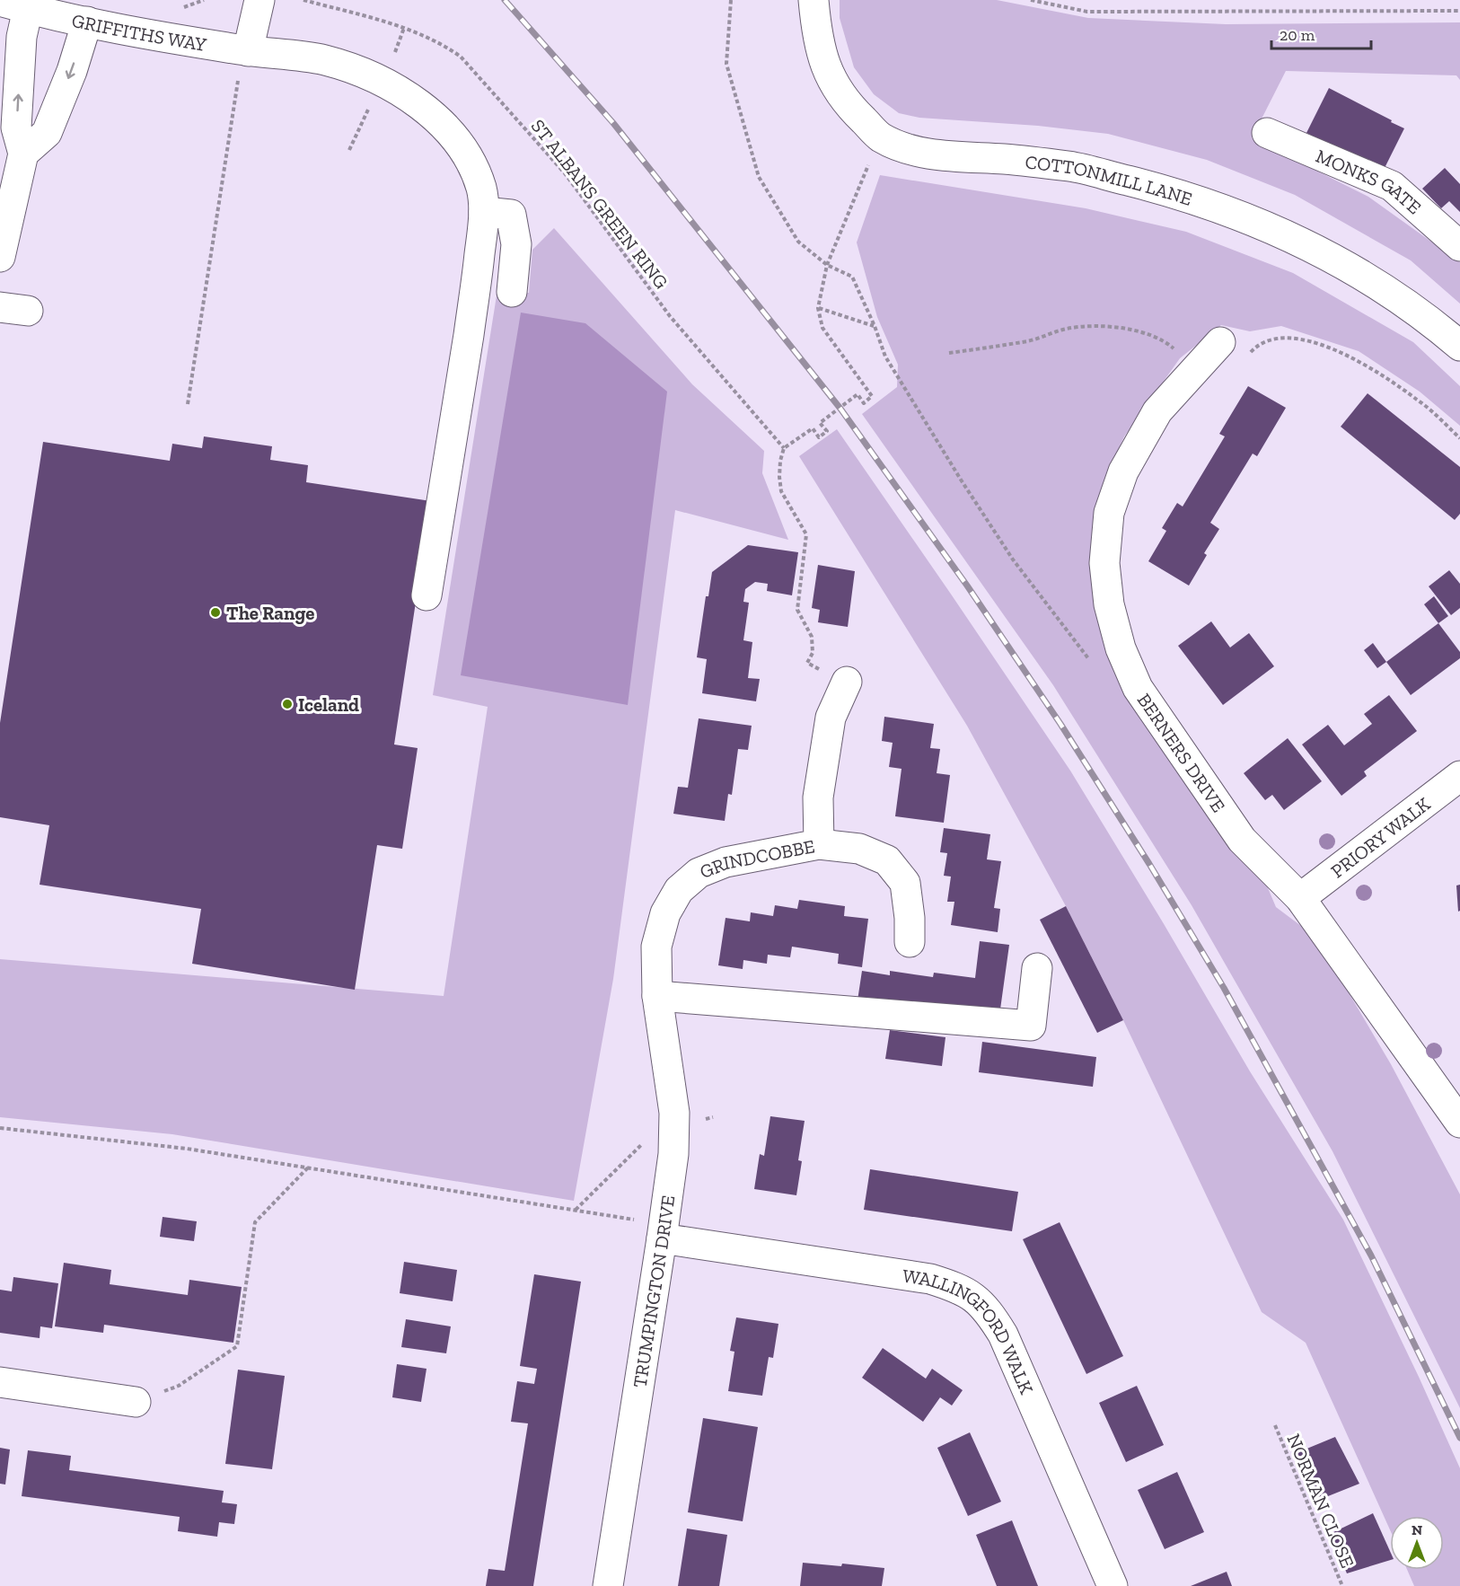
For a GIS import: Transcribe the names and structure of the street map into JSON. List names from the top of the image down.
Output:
{
  "streets": {
    "street": [
      "GRIFFITHS WAY",
      "COTTONMILL LANE",
      "MONKS GATE",
      "BERNERS DRIVE",
      "PRIORY WALK",
      "GRINDCOBBE",
      "TRUMPINGTON DRIVE",
      "WALLINGFORD WALK"
    ],
    "path": ["ST ALBANS GREEN RING", "NORMAN CLOSE"]
  },
  "crossings": [
    ["BERNERS DRIVE", "PRIORY WALK"],
    ["GRINDCOBBE", "TRUMPINGTON DRIVE"],
    ["TRUMPINGTON DRIVE", "WALLINGFORD WALK"]
  ],
  "places": ["The Range", "Iceland"],
  "scale_bar": "20 m",
  "north": "top"
}
